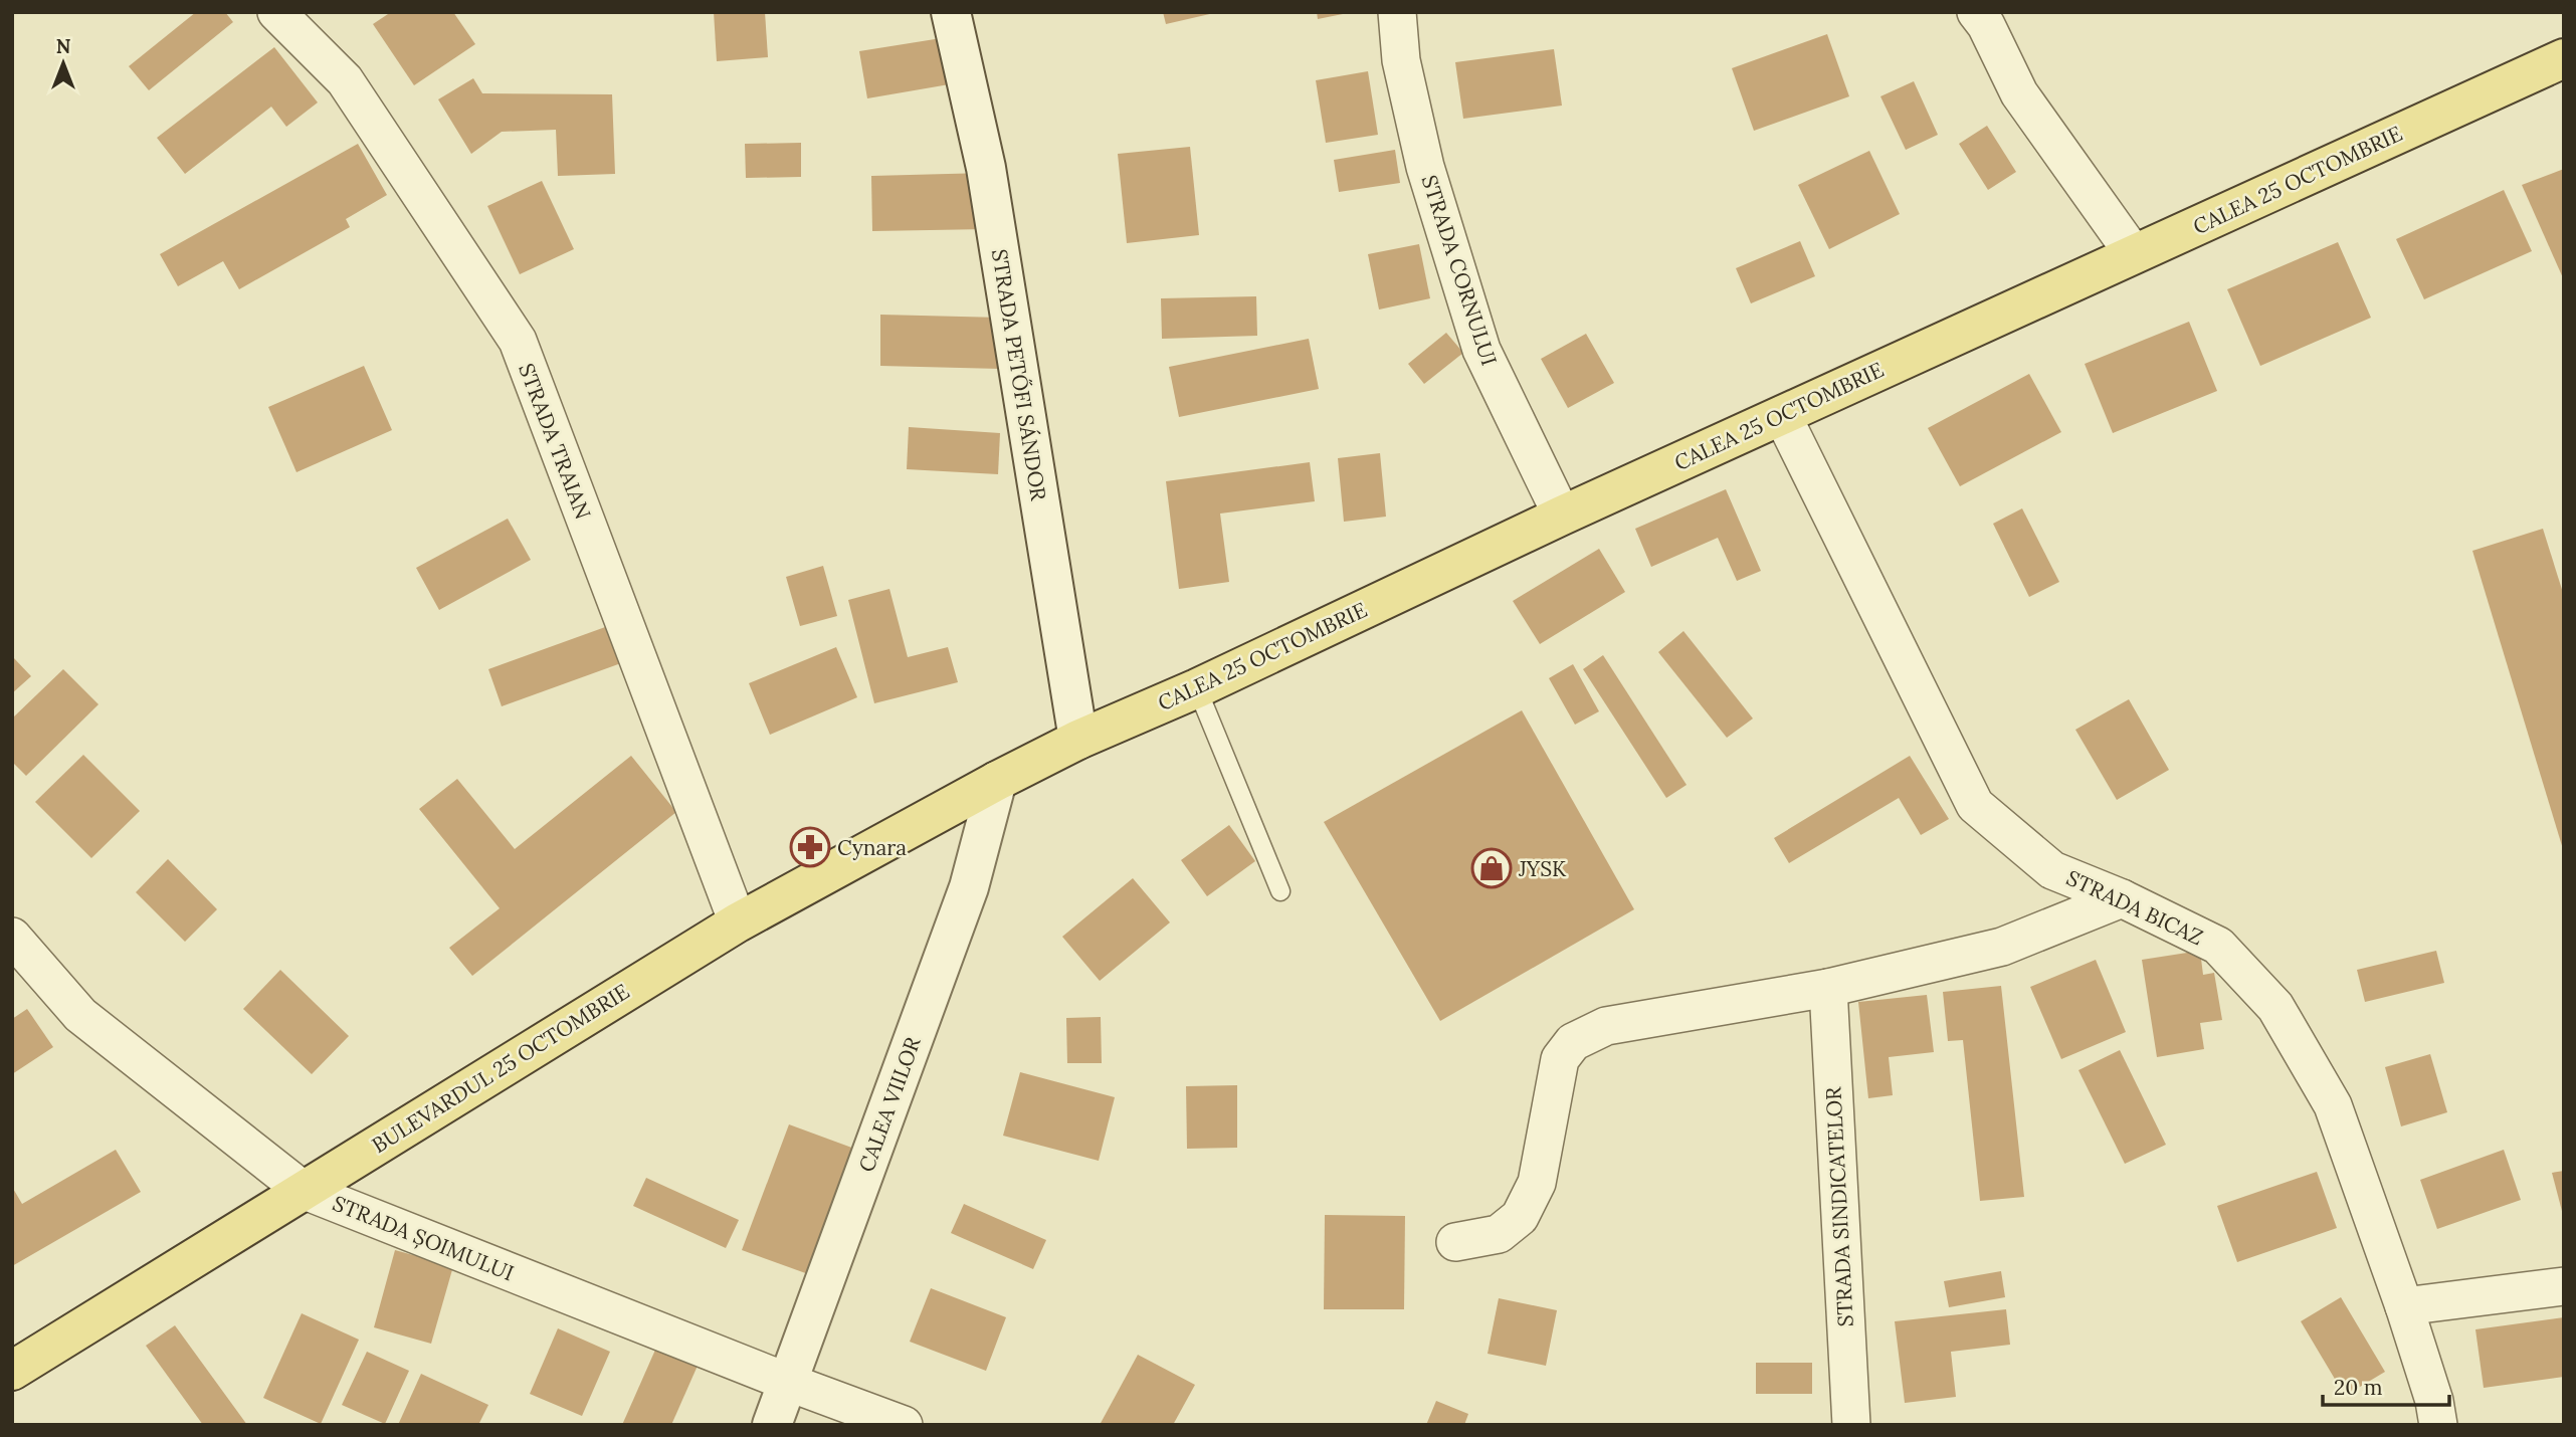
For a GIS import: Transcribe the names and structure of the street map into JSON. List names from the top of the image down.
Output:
{
  "streets": {
    "main road": [
      "CALEA 25 OCTOMBRIE",
      "STRADA PETŐFI SÁNDOR",
      "BULEVARDUL 25 OCTOMBRIE",
      "CALEA VIILOR"
    ],
    "street": [
      "STRADA CORNULUI",
      "STRADA TRAIAN",
      "STRADA BICAZ",
      "STRADA SINDICATELOR",
      "STRADA ȘOIMULUI"
    ]
  },
  "crossings": [
    ["CALEA 25 OCTOMBRIE", "STRADA CORNULUI"],
    ["CALEA 25 OCTOMBRIE", "STRADA PETŐFI SÁNDOR"],
    ["CALEA 25 OCTOMBRIE", "STRADA BICAZ"],
    ["CALEA 25 OCTOMBRIE", "BULEVARDUL 25 OCTOMBRIE"],
    ["CALEA 25 OCTOMBRIE", "CALEA VIILOR"],
    ["STRADA TRAIAN", "BULEVARDUL 25 OCTOMBRIE"],
    ["BULEVARDUL 25 OCTOMBRIE", "CALEA VIILOR"],
    ["BULEVARDUL 25 OCTOMBRIE", "STRADA ȘOIMULUI"],
    ["CALEA VIILOR", "STRADA ȘOIMULUI"]
  ],
  "places": {
    "pharmacy": ["Cynara"],
    "shop": ["JYSK"]
  },
  "scale_bar": "20 m",
  "north": "top"
}
